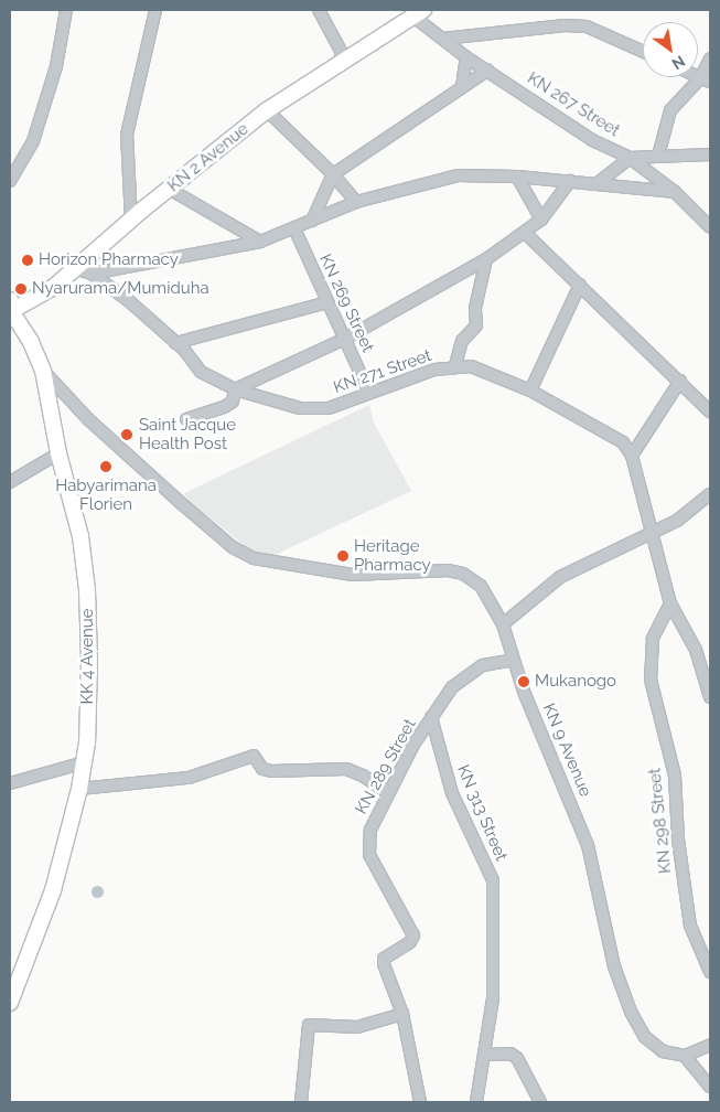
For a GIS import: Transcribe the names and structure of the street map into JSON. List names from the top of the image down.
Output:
{
  "streets": {
    "main road": ["KN 2 Avenue", "KK 4 Avenue"],
    "street": [
      "KN 267 Street",
      "KN 269 Street",
      "KN 271 Street",
      "KN 9 Avenue",
      "KN 289 Street",
      "KN 313 Street",
      "KN 298 Street"
    ]
  },
  "crossings": [
    ["KN 267 Street", "KN 2 Avenue"],
    ["KN 2 Avenue", "KN 271 Street"],
    ["KN 2 Avenue", "KK 4 Avenue"],
    ["KN 269 Street", "KN 271 Street"],
    ["KK 4 Avenue", "KN 9 Avenue"],
    ["KN 9 Avenue", "KN 289 Street"],
    ["KN 289 Street", "KN 313 Street"]
  ],
  "places": [
    "Horizon Pharmacy",
    "Nyarurama/Mumiduha",
    "Saint Jacque Health Post",
    "Habyarimana Florien",
    "Heritage Pharmacy",
    "Mukanogo"
  ],
  "north": "bottom right"
}
